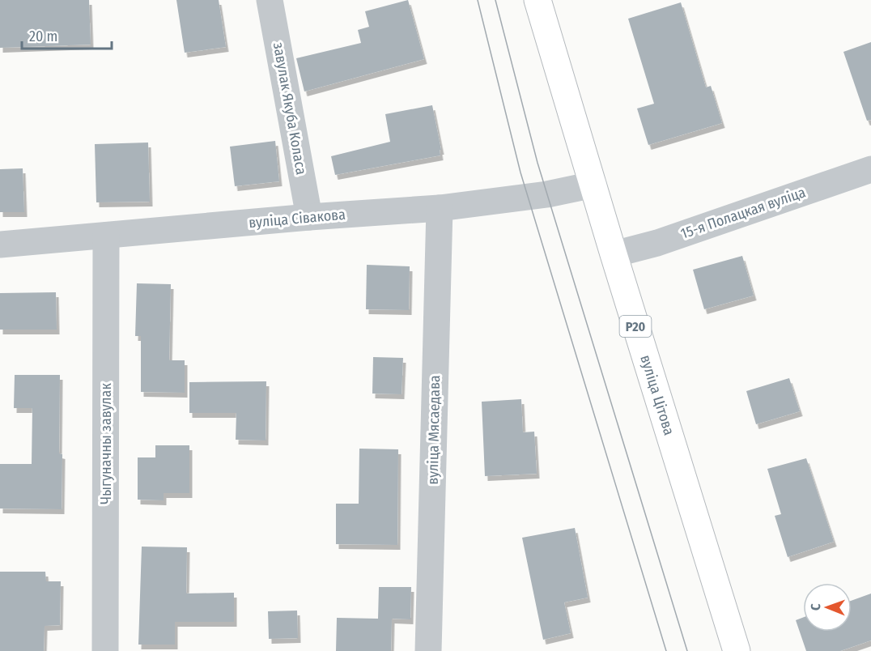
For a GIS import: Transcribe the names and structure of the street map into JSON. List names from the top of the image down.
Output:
{
  "streets": {
    "main road": ["Р20", "вуліца Цітова"],
    "street": [
      "завулак Якуба Коласа",
      "15-я Полацкая вуліца",
      "вуліца Сівакова",
      "вуліца Мясаедава",
      "Чыгуначны завулак"
    ]
  },
  "crossings": [
    ["завулак Якуба Коласа", "вуліца Сівакова"],
    ["15-я Полацкая вуліца", "вуліца Цітова"],
    ["вуліца Сівакова", "вуліца Цітова"],
    ["вуліца Сівакова", "вуліца Мясаедава"],
    ["вуліца Сівакова", "Чыгуначны завулак"]
  ],
  "scale_bar": "20 m",
  "north": "left"
}
